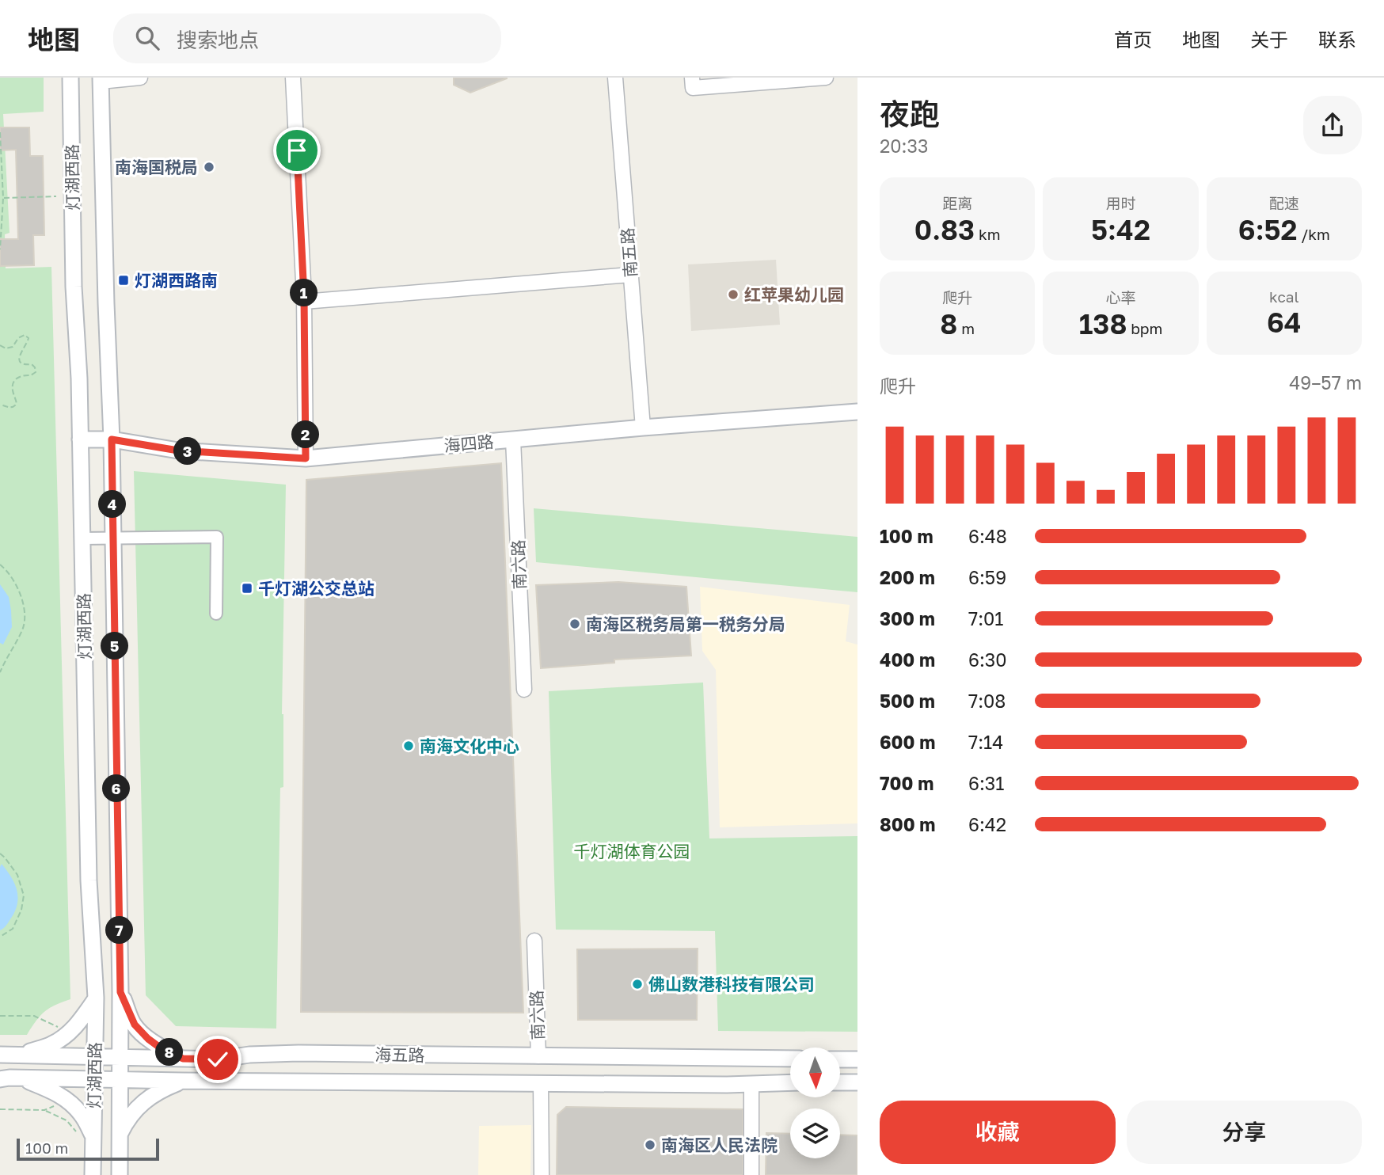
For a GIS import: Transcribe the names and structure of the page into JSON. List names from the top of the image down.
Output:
{
  "streets": {
    "main road": ["灯湖西路", "海四路", "海五路"],
    "street": ["南五路", "南六路"]
  },
  "crossings": [
    ["灯湖西路", "海四路"],
    ["灯湖西路", "海五路"],
    ["南五路", "海四路"],
    ["海四路", "南六路"],
    ["南六路", "海五路"]
  ],
  "parks": ["千灯湖体育公园"],
  "places": {
    "other": [
      "南海国税局",
      "红苹果幼儿园",
      "南海区税务局第一税务分局",
      "南海文化中心",
      "佛山数港科技有限公司",
      "南海区人民法院"
    ],
    "transit": ["灯湖西路南", "千灯湖公交总站"]
  },
  "scale_bar": "100 m",
  "north": "bottom",
  "page": {
    "header": "地图",
    "search": "搜索地点",
    "nav": [
      "首页",
      "地图",
      "关于",
      "联系"
    ],
    "heading": ["夜跑", "20:33"],
    "stats": [
      ["距离", "0.83 km"],
      ["用时", "5:42"],
      ["配速", "6:52 /km"],
      ["爬升", "8 m"],
      ["心率", "138 bpm"],
      ["kcal", "64"]
    ],
    "pins": [
      "1",
      "2",
      "3",
      "4",
      "5",
      "6",
      "7",
      "8"
    ],
    "chart": ["爬升", "49–57 m"],
    "list": [
      {
        "name": "100 m",
        "note": "6:48"
      },
      {
        "name": "200 m",
        "note": "6:59"
      },
      {
        "name": "300 m",
        "note": "7:01"
      },
      {
        "name": "400 m",
        "note": "6:30"
      },
      {
        "name": "500 m",
        "note": "7:08"
      },
      {
        "name": "600 m",
        "note": "7:14"
      },
      {
        "name": "700 m",
        "note": "6:31"
      },
      {
        "name": "800 m",
        "note": "6:42"
      }
    ],
    "buttons": ["收藏", "分享"],
    "scale": "100 m"
  }
}
